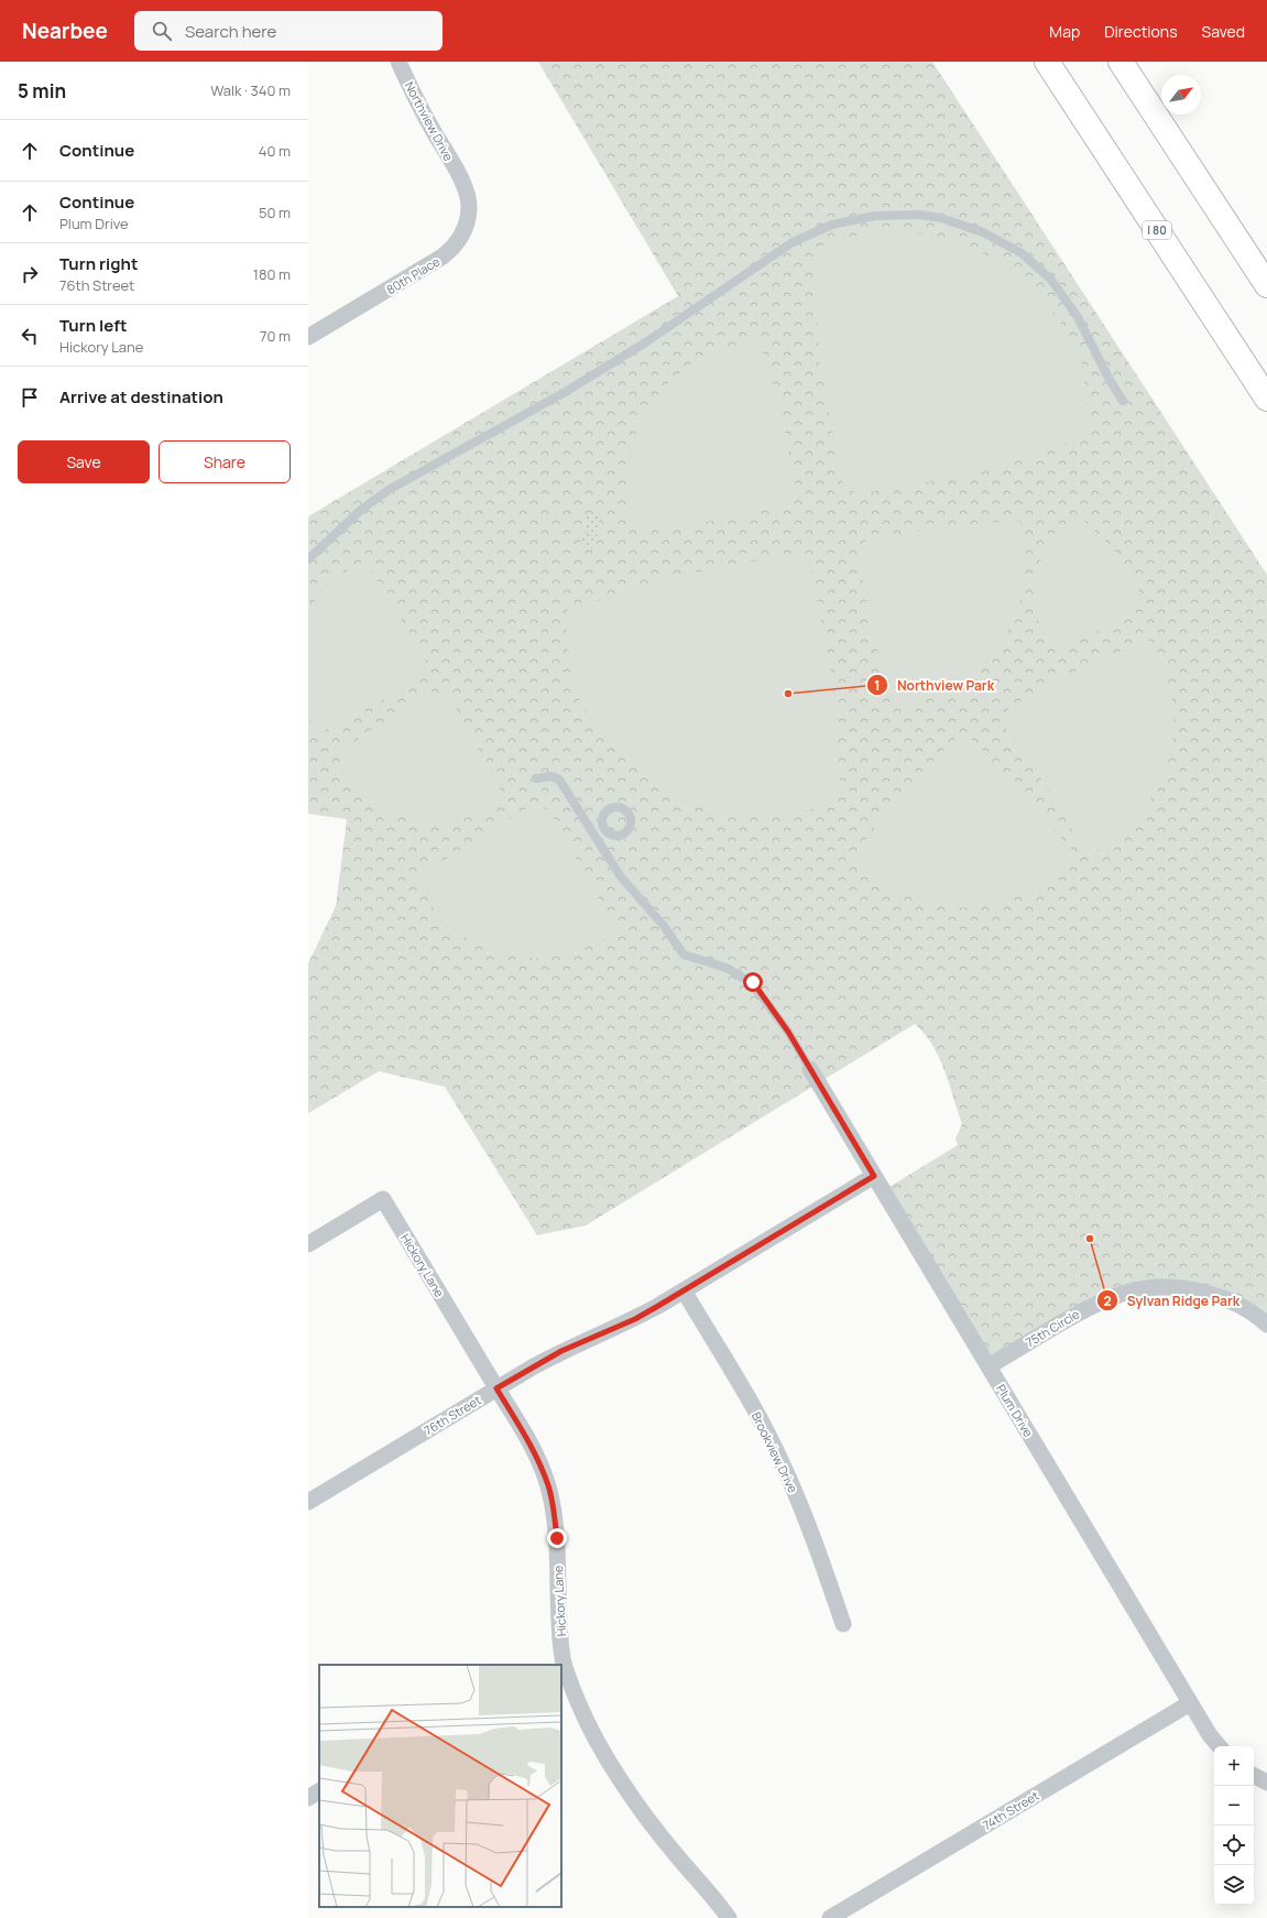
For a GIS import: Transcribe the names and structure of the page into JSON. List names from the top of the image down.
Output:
{
  "streets": {
    "highway": ["I 80"],
    "street": [
      "Northview Drive",
      "80th Place",
      "Hickory Lane",
      "75th Circle",
      "Plum Drive",
      "76th Street",
      "Brookview Drive",
      "74th Street"
    ]
  },
  "crossings": [
    ["Northview Drive", "80th Place"],
    ["Hickory Lane", "76th Street"],
    ["75th Circle", "Plum Drive"],
    ["Plum Drive", "76th Street"],
    ["Plum Drive", "74th Street"],
    ["76th Street", "Brookview Drive"]
  ],
  "places": ["Northview Park", "Sylvan Ridge Park"],
  "north": "top right",
  "page": {
    "header": "Nearbee",
    "search": "Search here",
    "nav": ["Map", "Directions", "Saved"],
    "heading": ["5 min", "Walk · 340 m"],
    "list": [
      ["Continue", "40 m"],
      ["Continue", "Plum Drive", "50 m"],
      ["Turn right", "76th Street", "180 m"],
      ["Turn left", "Hickory Lane", "70 m"],
      "Arrive at destination"
    ],
    "buttons": ["Save", "Share"],
    "map_buttons": ["+", "−"]
  }
}
